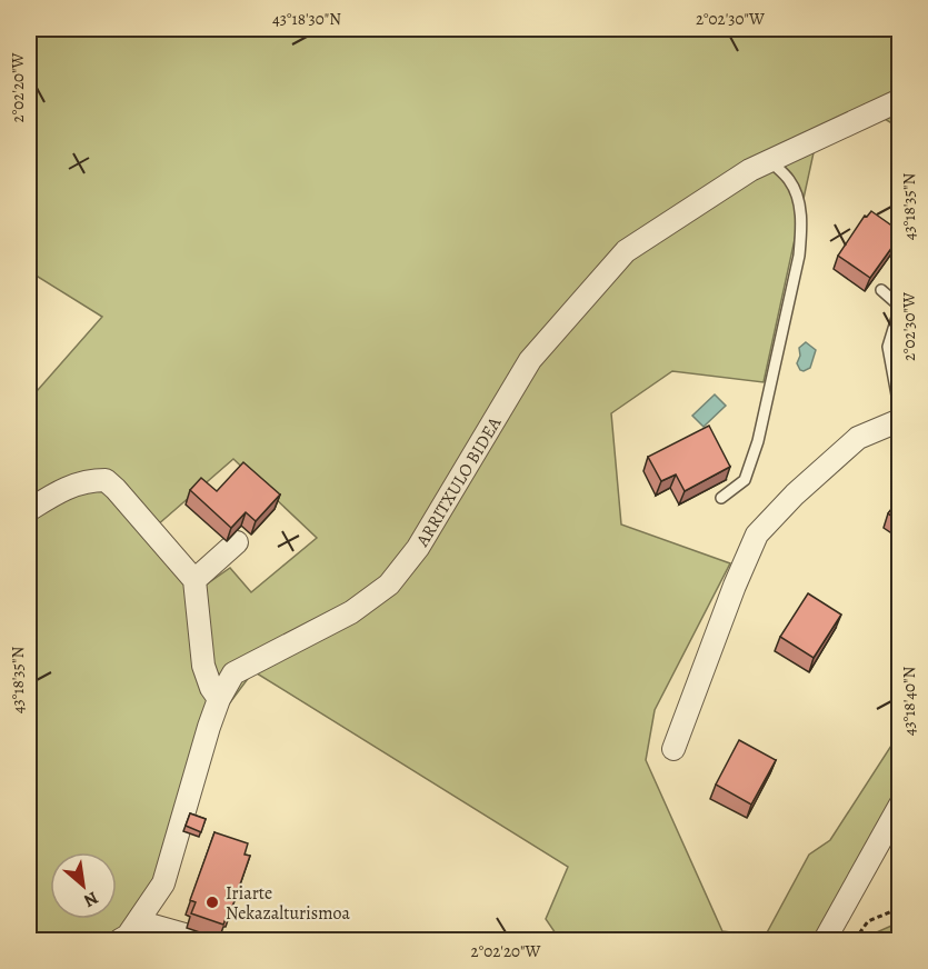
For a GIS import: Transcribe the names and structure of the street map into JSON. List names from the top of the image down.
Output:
{
  "streets": {
    "street": ["ARRITXULO BIDEA"]
  },
  "places": ["Iriarte Nekazalturismoa"],
  "north": "bottom right",
  "coordinates": [
    "43°18'30\"N",
    "2°02'30\"W",
    "2°02'20\"W",
    "43°18'35\"N",
    "43°18'40\"N"
  ]
}
